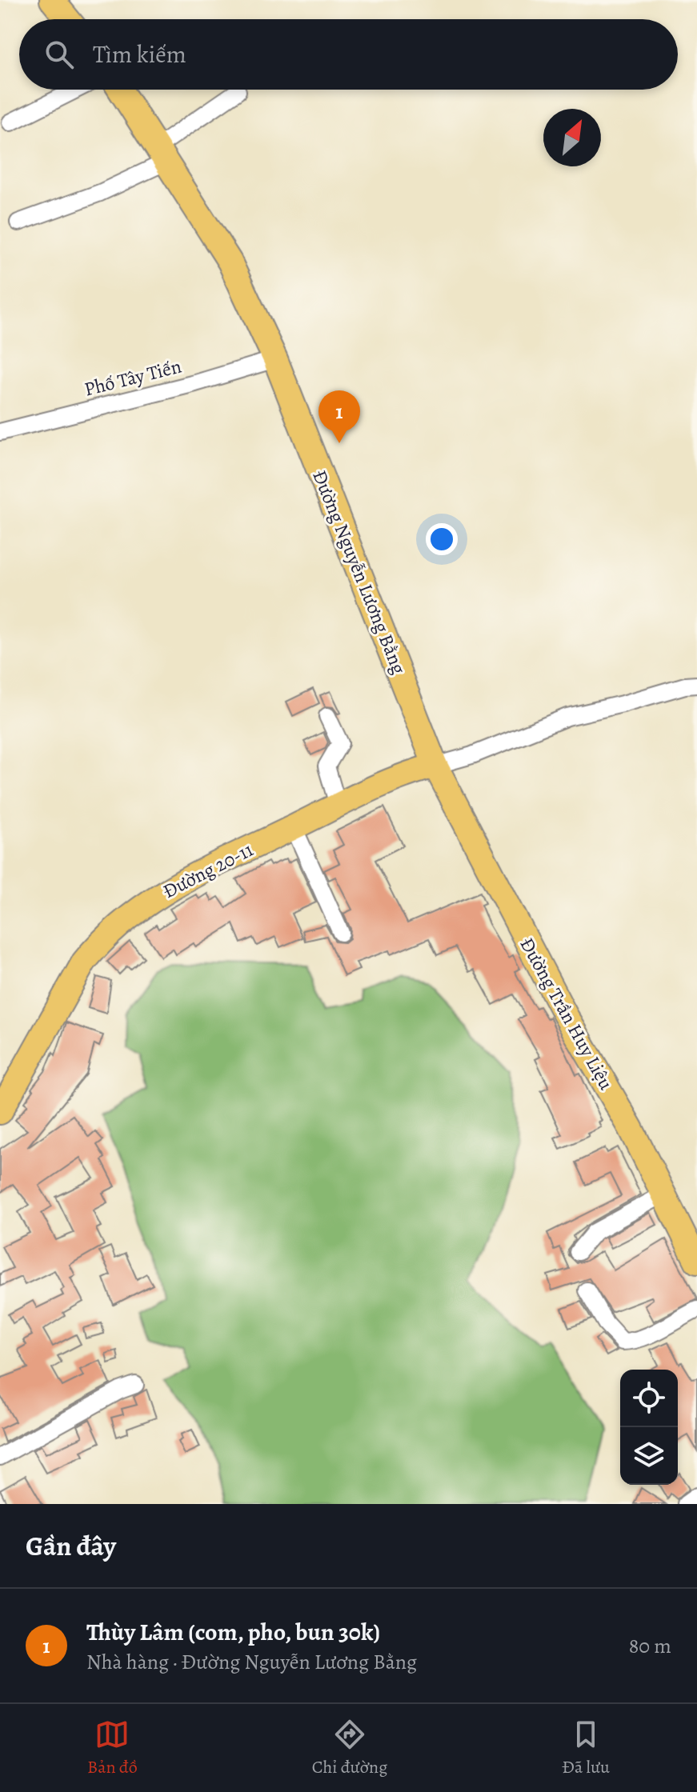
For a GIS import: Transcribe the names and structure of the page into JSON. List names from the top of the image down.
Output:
{
  "streets": {
    "highway": ["Đường Nguyễn Lương Bằng", "Đường 20-11", "Đường Trần Huy Liệu"],
    "street": ["Phố Tây Tiến"]
  },
  "crossings": [
    ["Phố Tây Tiến", "Đường Nguyễn Lương Bằng"],
    ["Đường Nguyễn Lương Bằng", "Đường 20-11"],
    ["Đường Nguyễn Lương Bằng", "Đường Trần Huy Liệu"],
    ["Đường 20-11", "Đường Trần Huy Liệu"]
  ],
  "north": "top right",
  "page": {
    "search": "Tìm kiếm",
    "pins": "1",
    "heading": "Gần đây",
    "list": [
      {
        "mark": "1",
        "name": "Thùy Lâm (com, pho, bun 30k)",
        "note": "Nhà hàng · Đường Nguyễn Lương Bằng",
        "value": "80 m"
      }
    ],
    "nav": ["Bản đồ", "Chỉ đường", "Đã lưu"]
  }
}
